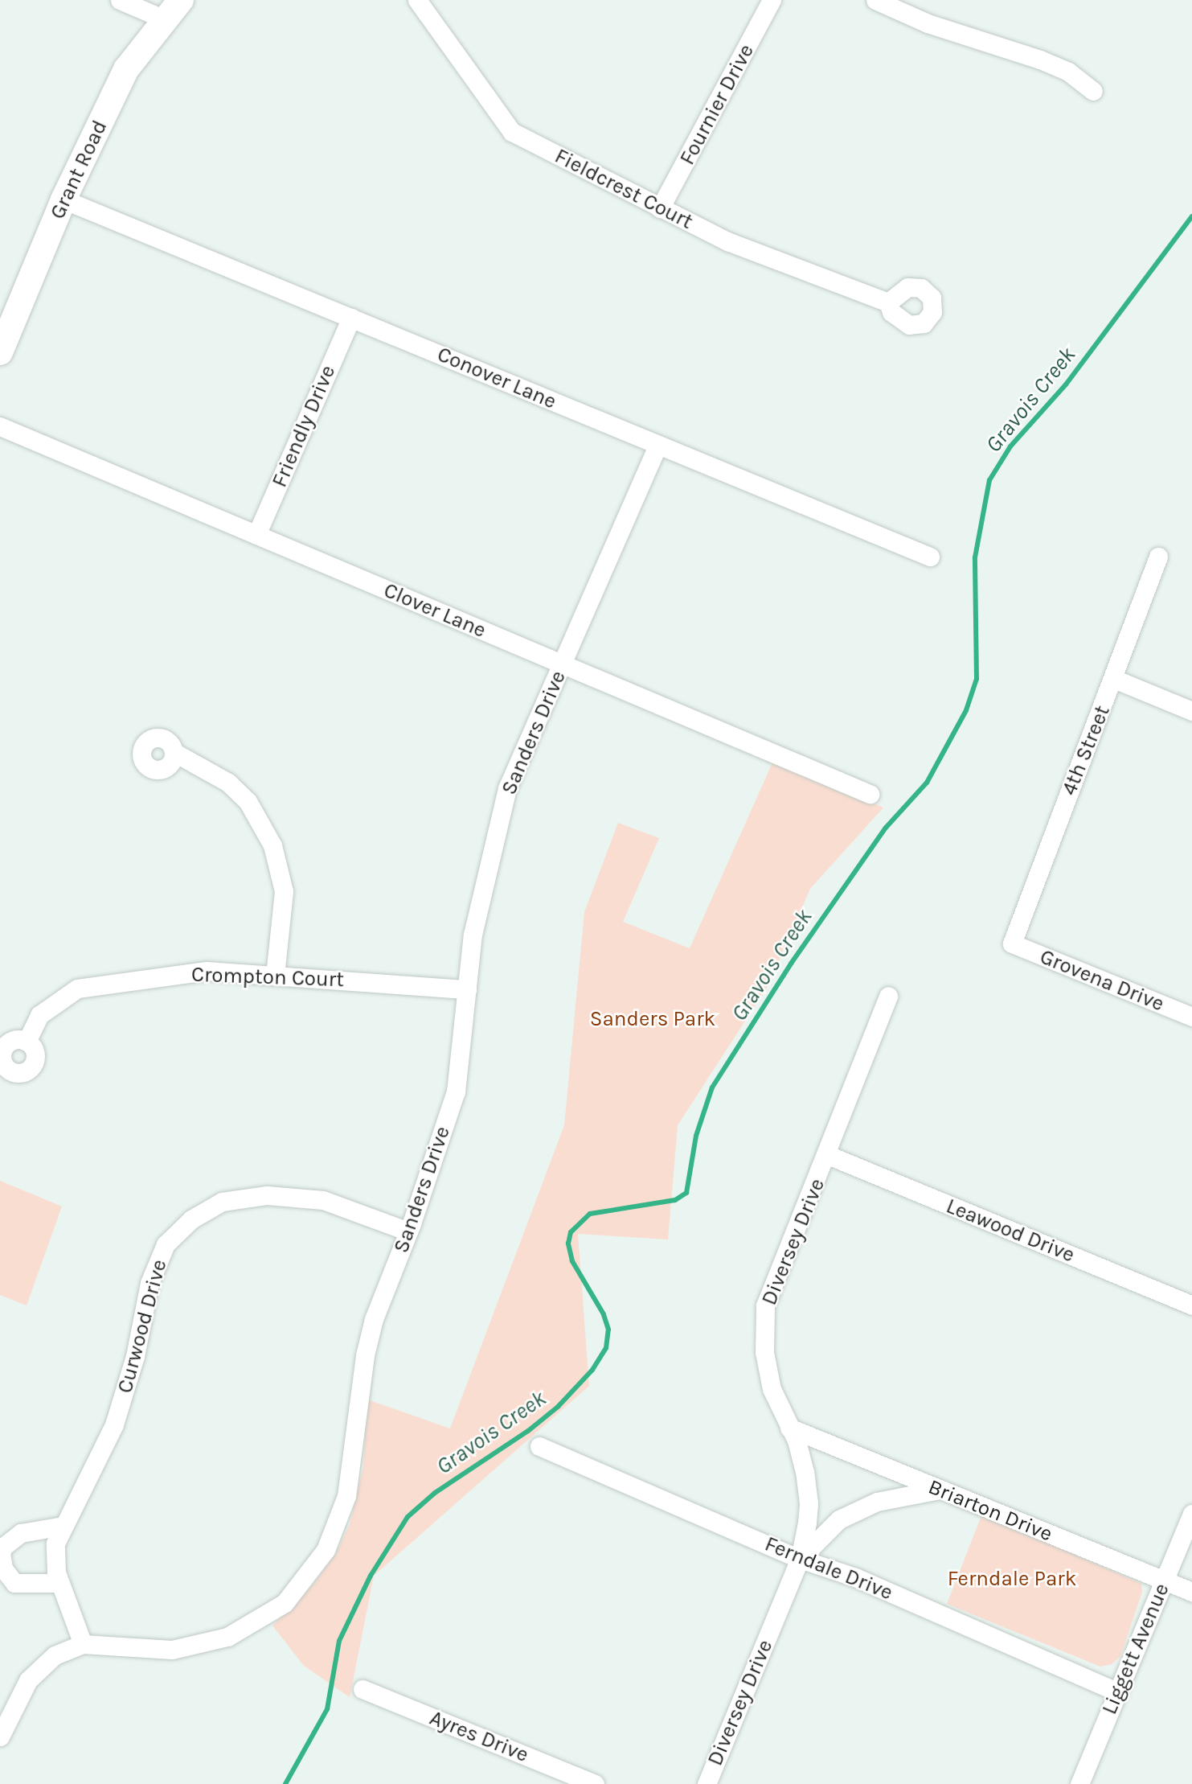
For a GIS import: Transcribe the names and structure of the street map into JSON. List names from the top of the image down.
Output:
{
  "streets": {
    "street": [
      "Fournier Drive",
      "Grant Road",
      "Fieldcrest Court",
      "Conover Lane",
      "Friendly Drive",
      "Clover Lane",
      "Sanders Drive",
      "4th Street",
      "Crompton Court",
      "Grovena Drive",
      "Leawood Drive",
      "Diversey Drive",
      "Curwood Drive",
      "Briarton Drive",
      "Ferndale Drive",
      "Liggett Avenue",
      "Ayres Drive"
    ]
  },
  "crossings": [
    ["Fournier Drive", "Fieldcrest Court"],
    ["Grant Road", "Conover Lane"],
    ["Conover Lane", "Friendly Drive"],
    ["Conover Lane", "Sanders Drive"],
    ["Friendly Drive", "Clover Lane"],
    ["Clover Lane", "Sanders Drive"],
    ["Sanders Drive", "Crompton Court"],
    ["Sanders Drive", "Curwood Drive"],
    ["4th Street", "Grovena Drive"],
    ["Leawood Drive", "Diversey Drive"],
    ["Diversey Drive", "Briarton Drive"],
    ["Diversey Drive", "Ferndale Drive"],
    ["Briarton Drive", "Liggett Avenue"],
    ["Ferndale Drive", "Liggett Avenue"]
  ],
  "water": ["Gravois Creek"],
  "parks": ["Sanders Park", "Ferndale Park"]
}
